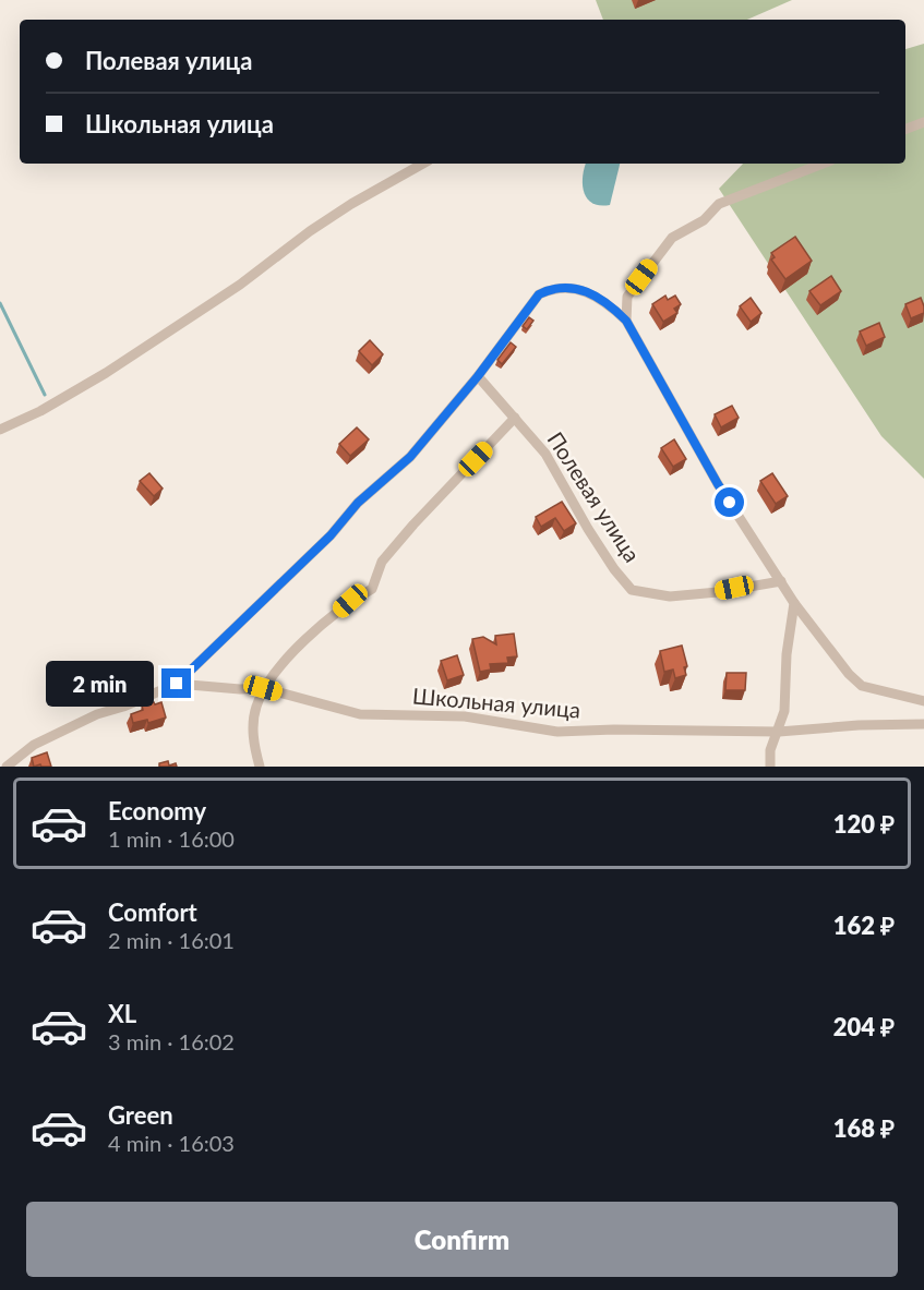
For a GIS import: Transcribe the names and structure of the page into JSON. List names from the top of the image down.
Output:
{
  "streets": {
    "street": ["Полевая улица", "Школьная улица"]
  },
  "crossings": [
    ["Полевая улица", "Школьная улица"]
  ],
  "page": {
    "banner": ["Полевая улица", "Школьная улица"],
    "bubble": "2 min",
    "list": [
      {
        "name": "Economy",
        "note": "1 min · 16:00",
        "value": "120 ₽"
      },
      {
        "name": "Comfort",
        "note": "2 min · 16:01",
        "value": "162 ₽"
      },
      {
        "name": "XL",
        "note": "3 min · 16:02",
        "value": "204 ₽"
      },
      {
        "name": "Green",
        "note": "4 min · 16:03",
        "value": "168 ₽"
      }
    ],
    "buttons": "Confirm"
  }
}
